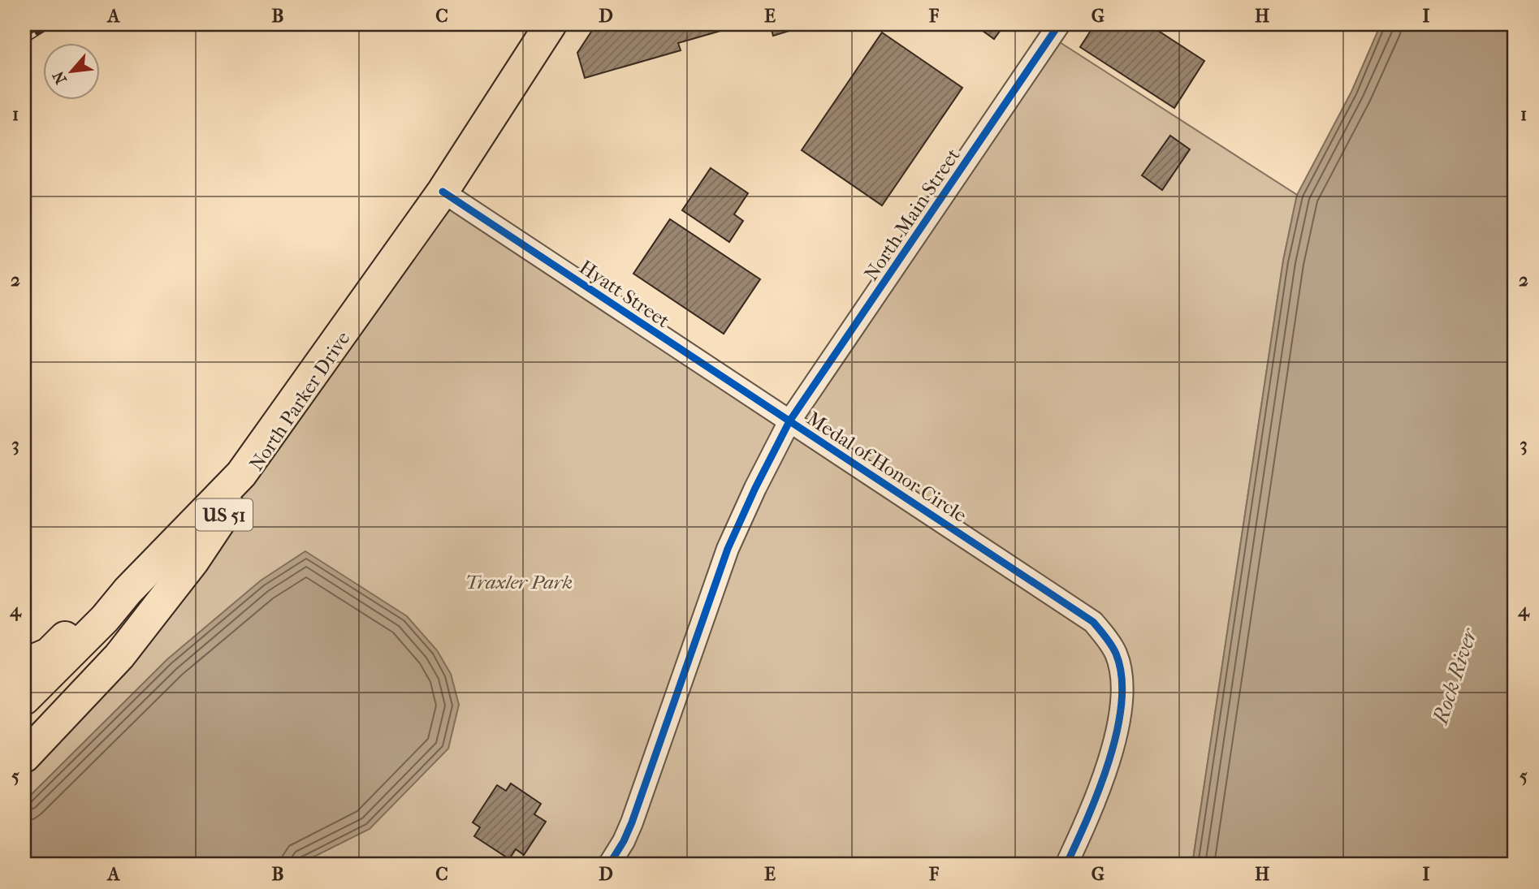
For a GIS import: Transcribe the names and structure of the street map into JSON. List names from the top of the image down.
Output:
{
  "streets": {
    "main road": ["North Parker Drive", "US 51"],
    "street": ["North Main Street", "Hyatt Street", "Medal of Honor Circle"]
  },
  "crossings": [
    ["North Main Street", "Hyatt Street"],
    ["North Main Street", "Medal of Honor Circle"],
    ["Hyatt Street", "North Parker Drive"],
    ["Hyatt Street", "Medal of Honor Circle"]
  ],
  "water": ["Rock River"],
  "parks": ["Traxler Park"],
  "north": "bottom left",
  "grid": {
    "columns": [
      "A",
      "B",
      "C",
      "D",
      "E",
      "F",
      "G",
      "H",
      "I"
    ],
    "rows": [
      "1",
      "2",
      "3",
      "4",
      "5"
    ]
  }
}
